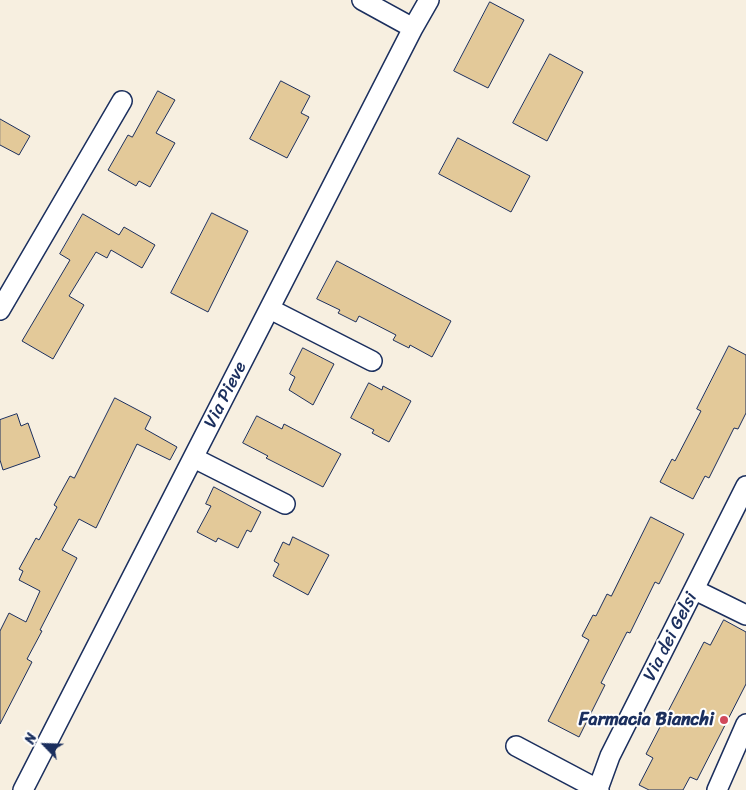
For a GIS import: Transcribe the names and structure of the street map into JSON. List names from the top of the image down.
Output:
{
  "streets": {
    "street": ["Via Pieve", "Via dei Gelsi"]
  },
  "places": ["Farmacia Bianchi"],
  "north": "top left"
}
